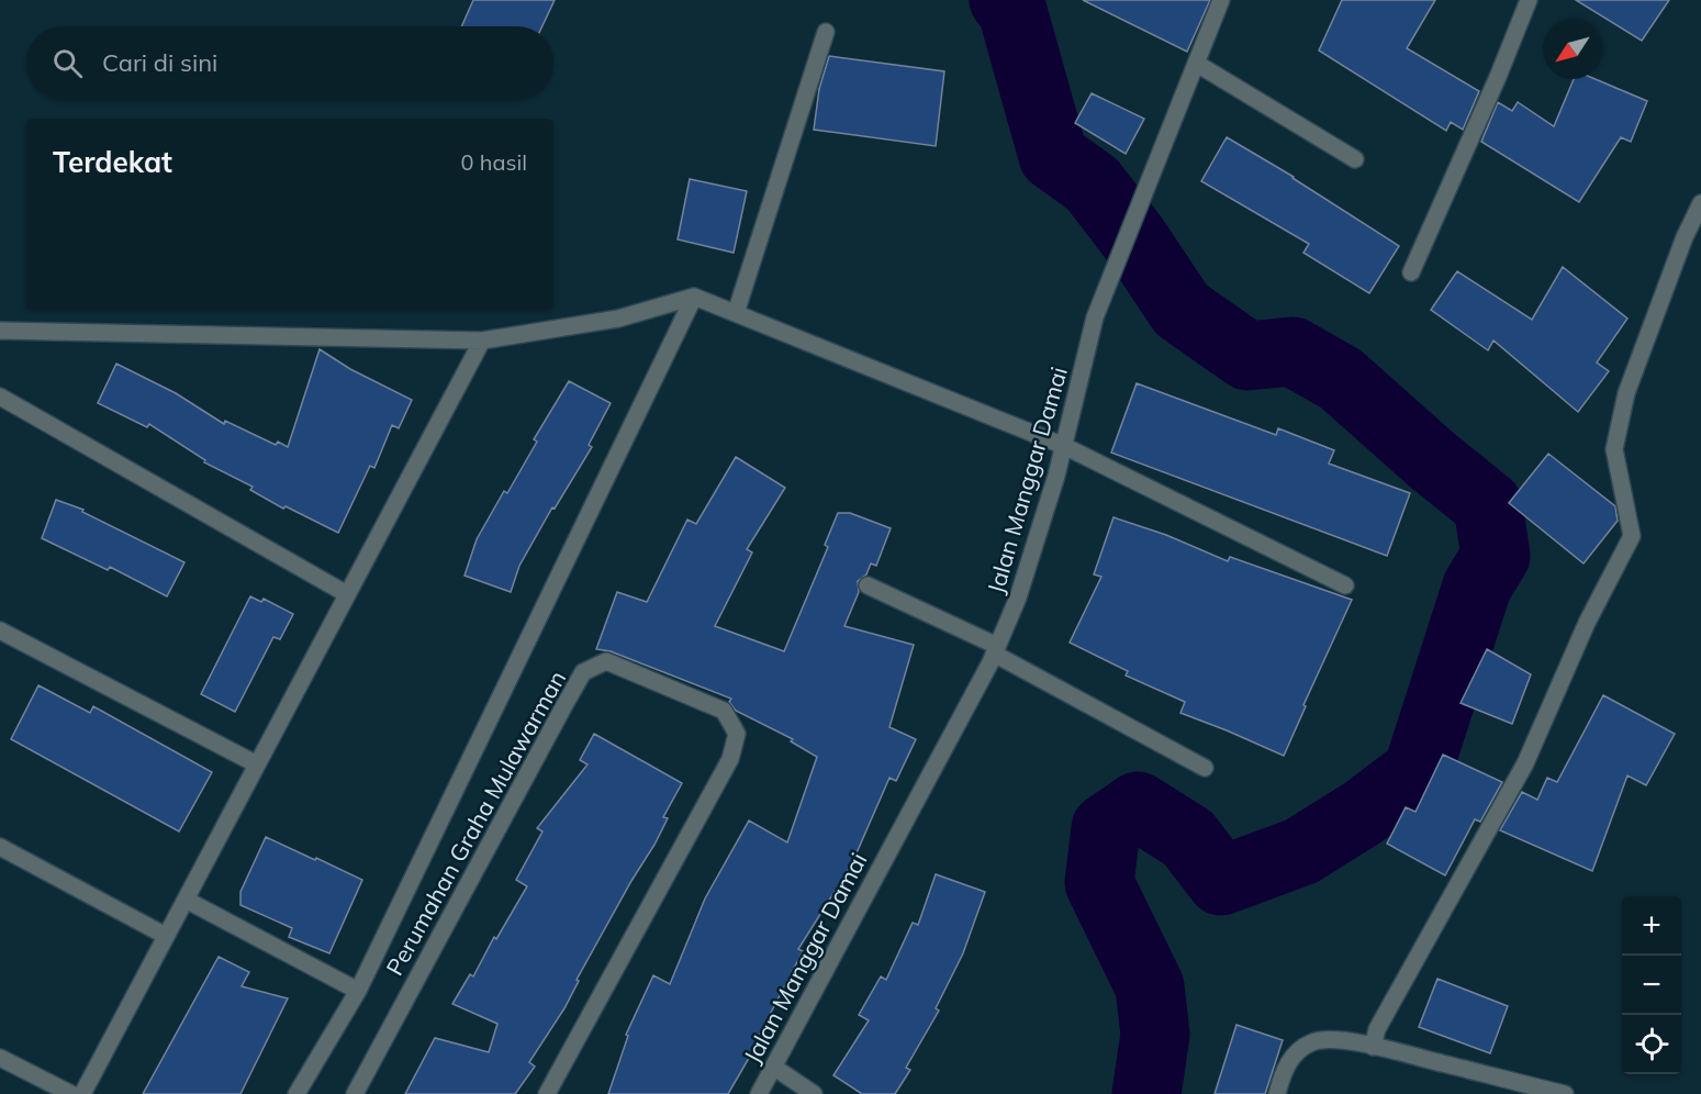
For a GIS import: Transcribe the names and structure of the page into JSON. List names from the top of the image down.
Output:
{
  "streets": {
    "street": ["Jalan Manggar Damai", "Perumahan Graha Mulawarman"]
  },
  "north": "bottom left",
  "page": {
    "search": "Cari di sini",
    "heading": ["Terdekat", "0 hasil"],
    "map_buttons": ["+", "−"]
  }
}
